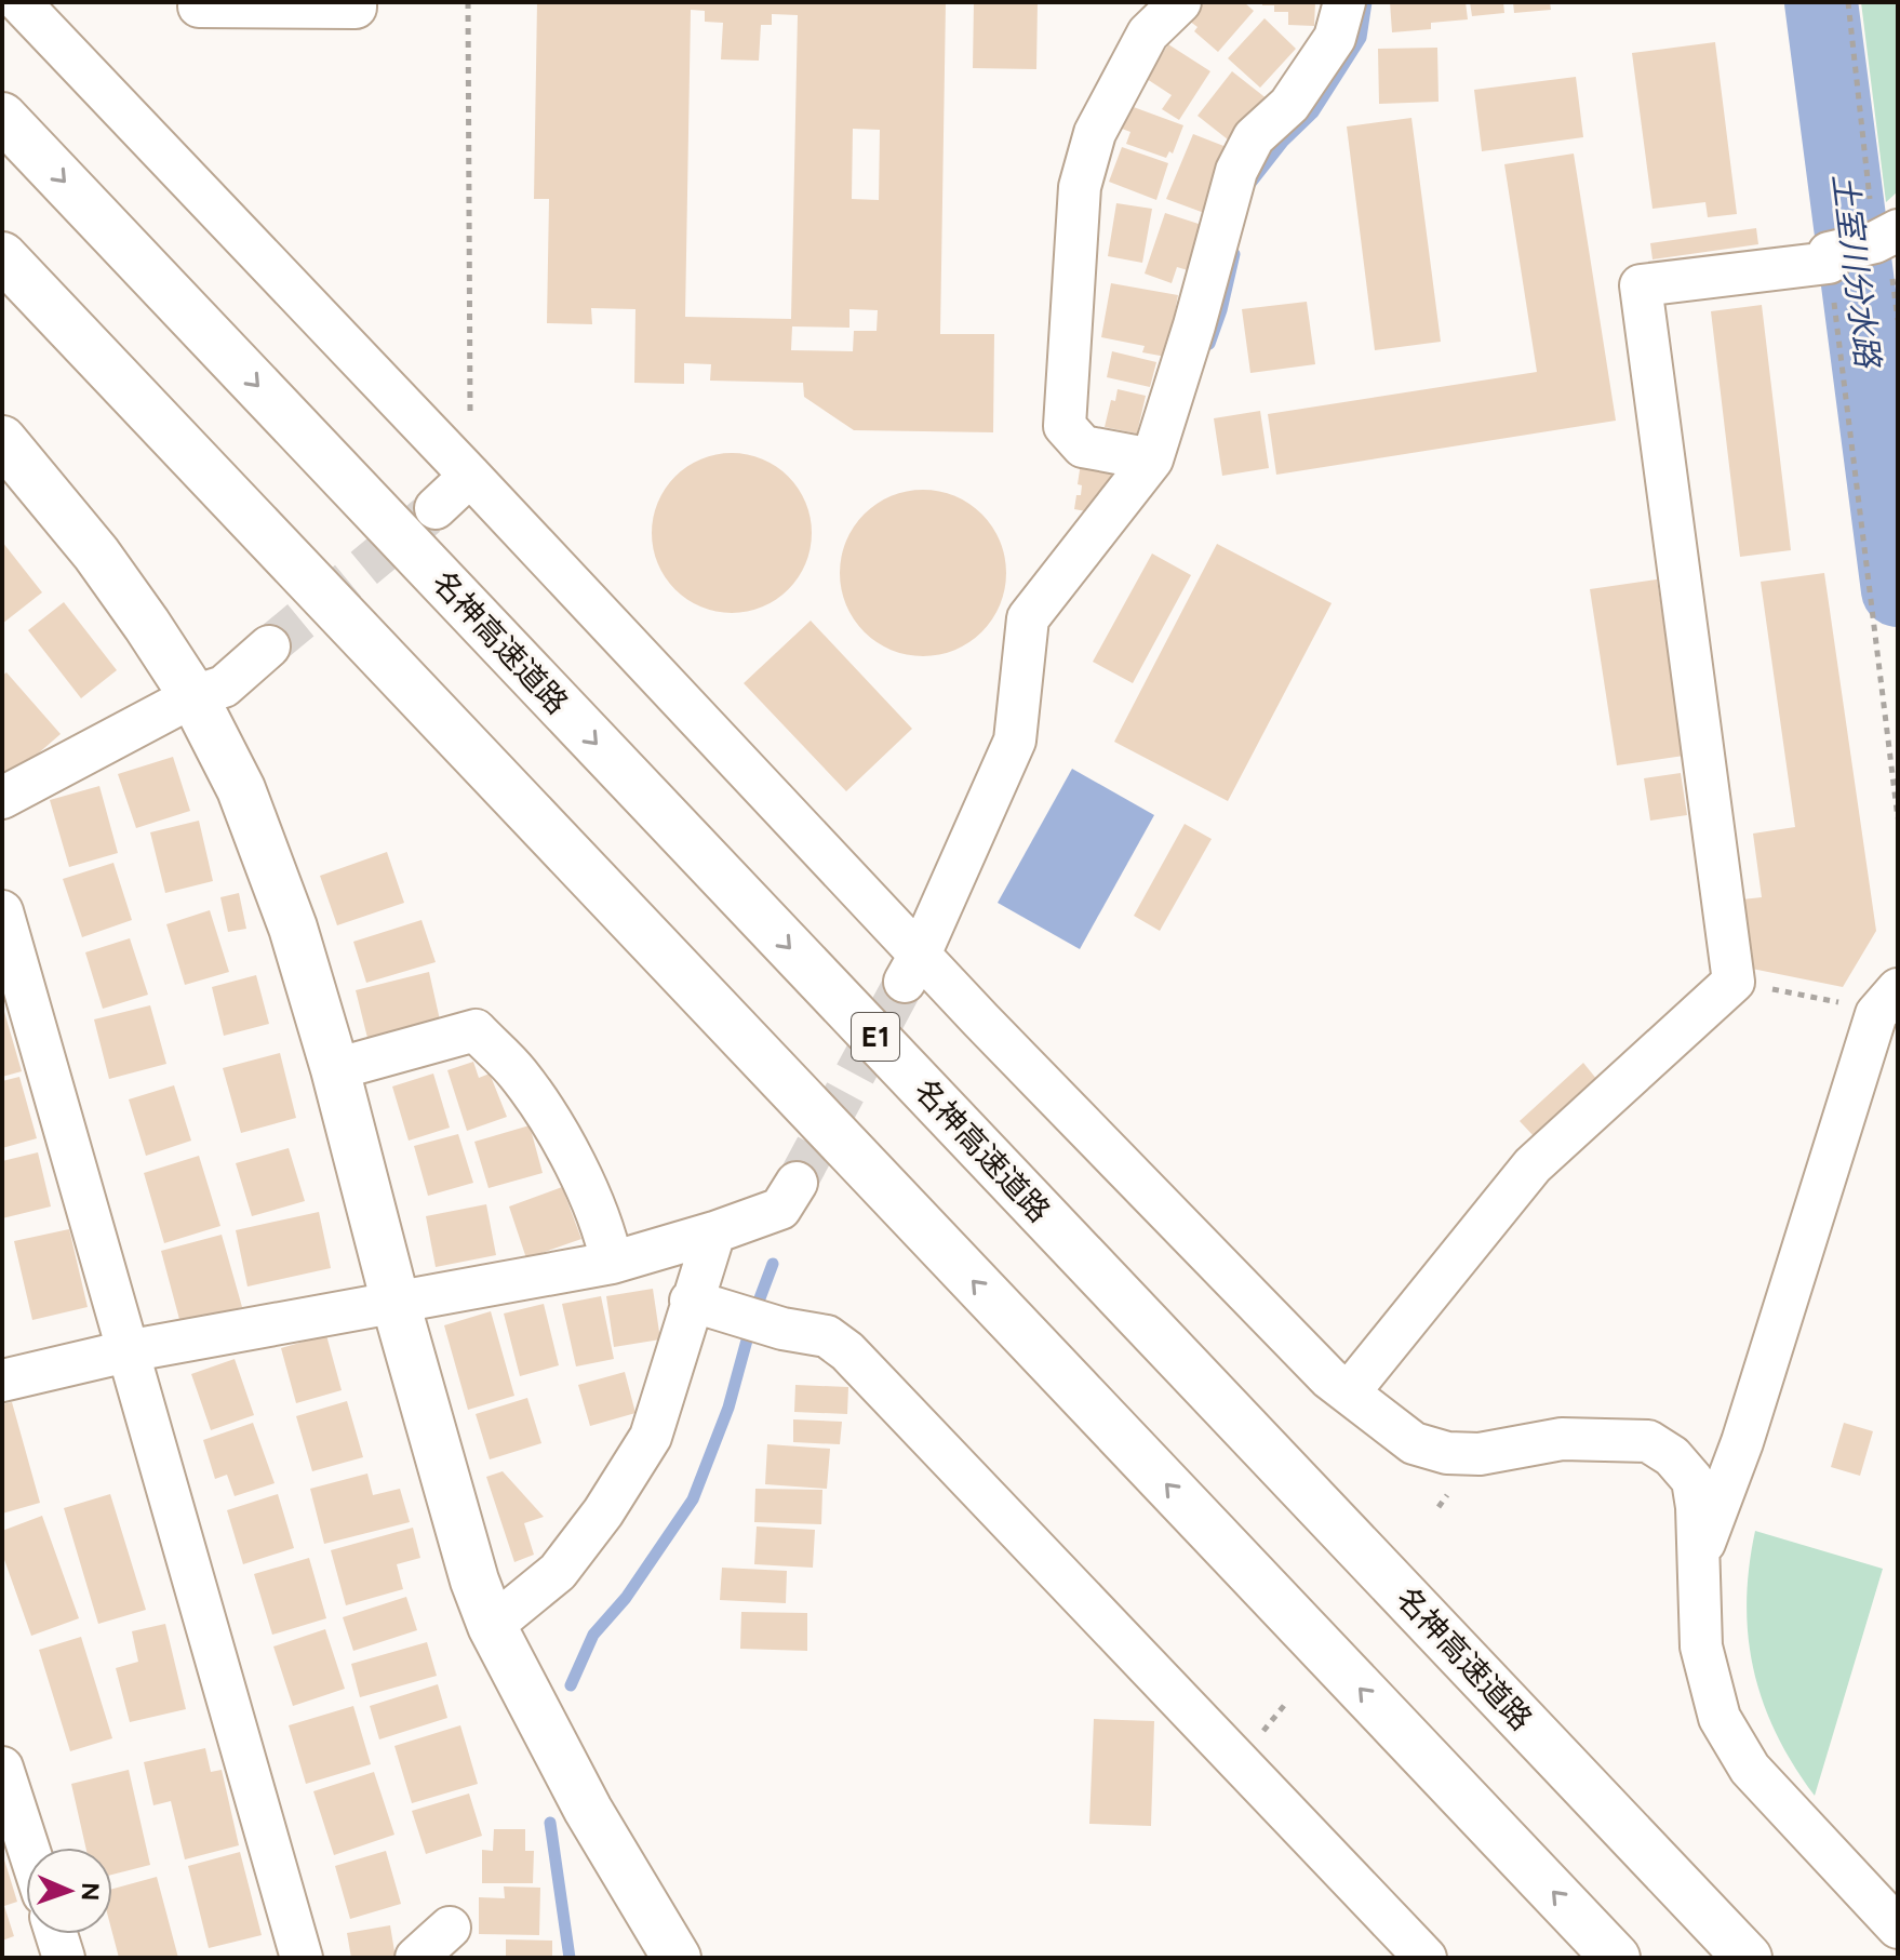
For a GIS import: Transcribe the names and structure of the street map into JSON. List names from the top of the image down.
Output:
{
  "streets": {
    "main road": ["名神高速道路", "E1"]
  },
  "water": ["土室川分水路"],
  "north": "right"
}
